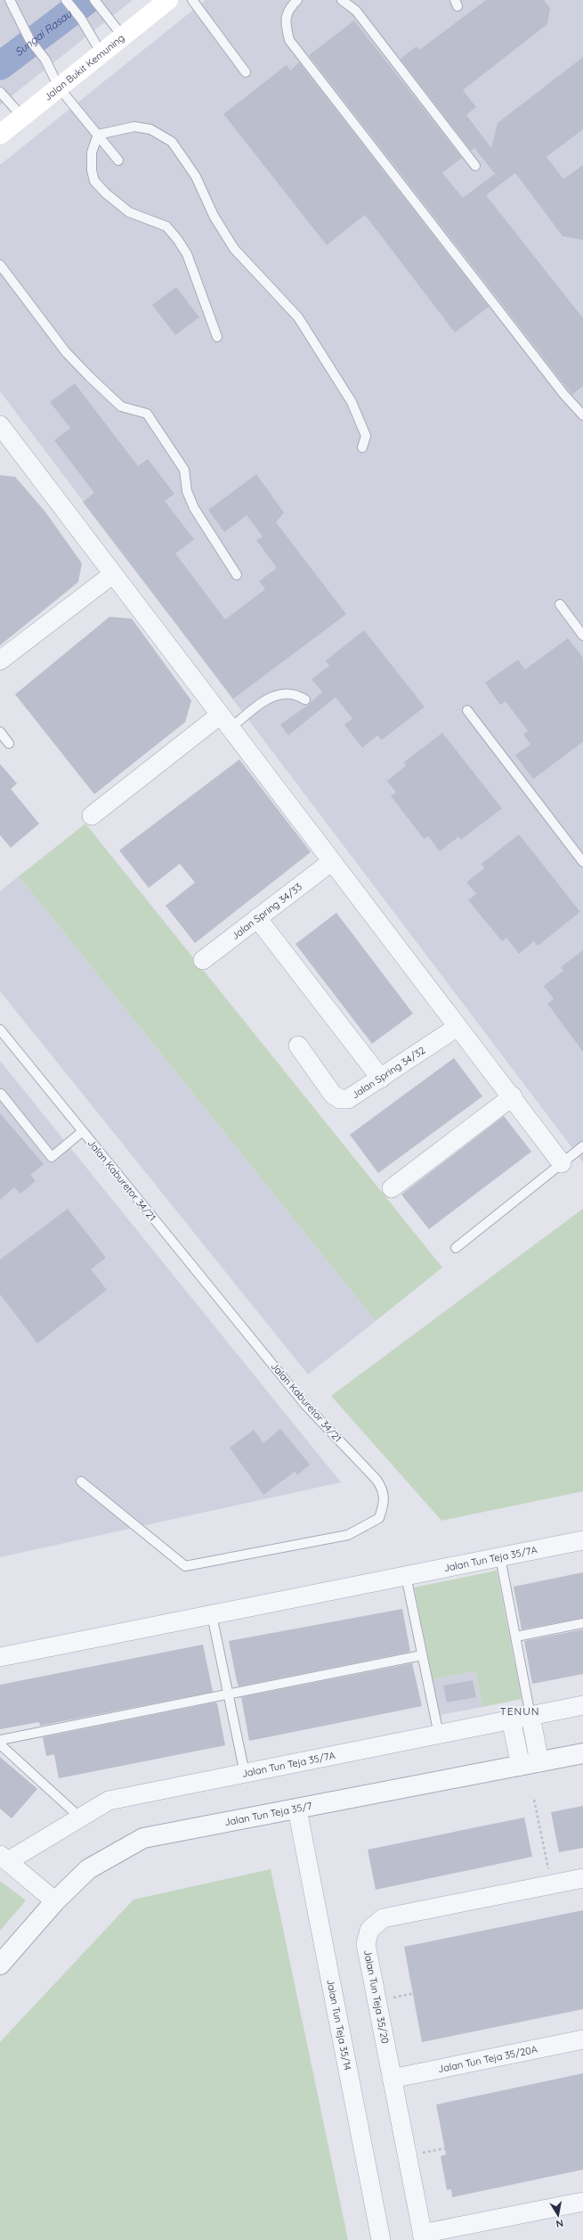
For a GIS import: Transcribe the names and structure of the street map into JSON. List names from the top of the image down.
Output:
{
  "streets": {
    "main road": ["Jalan Bukit Kemuning"],
    "street": [
      "Jalan Spring 34/33",
      "Jalan Spring 34/32",
      "Jalan Tun Teja 35/7A",
      "Jalan Tun Teja 35/7",
      "Jalan Tun Teja 35/20",
      "Jalan Tun Teja 35/14",
      "Jalan Tun Teja 35/20A"
    ],
    "lane": ["Jalan Kaburetor 34/21"]
  },
  "crossings": [
    ["Jalan Tun Teja 35/7A", "Jalan Tun Teja 35/7"],
    ["Jalan Tun Teja 35/7", "Jalan Tun Teja 35/14"],
    ["Jalan Tun Teja 35/20", "Jalan Tun Teja 35/20A"]
  ],
  "districts": ["TENUN"],
  "water": ["Sungai Rasau"],
  "north": "bottom"
}
